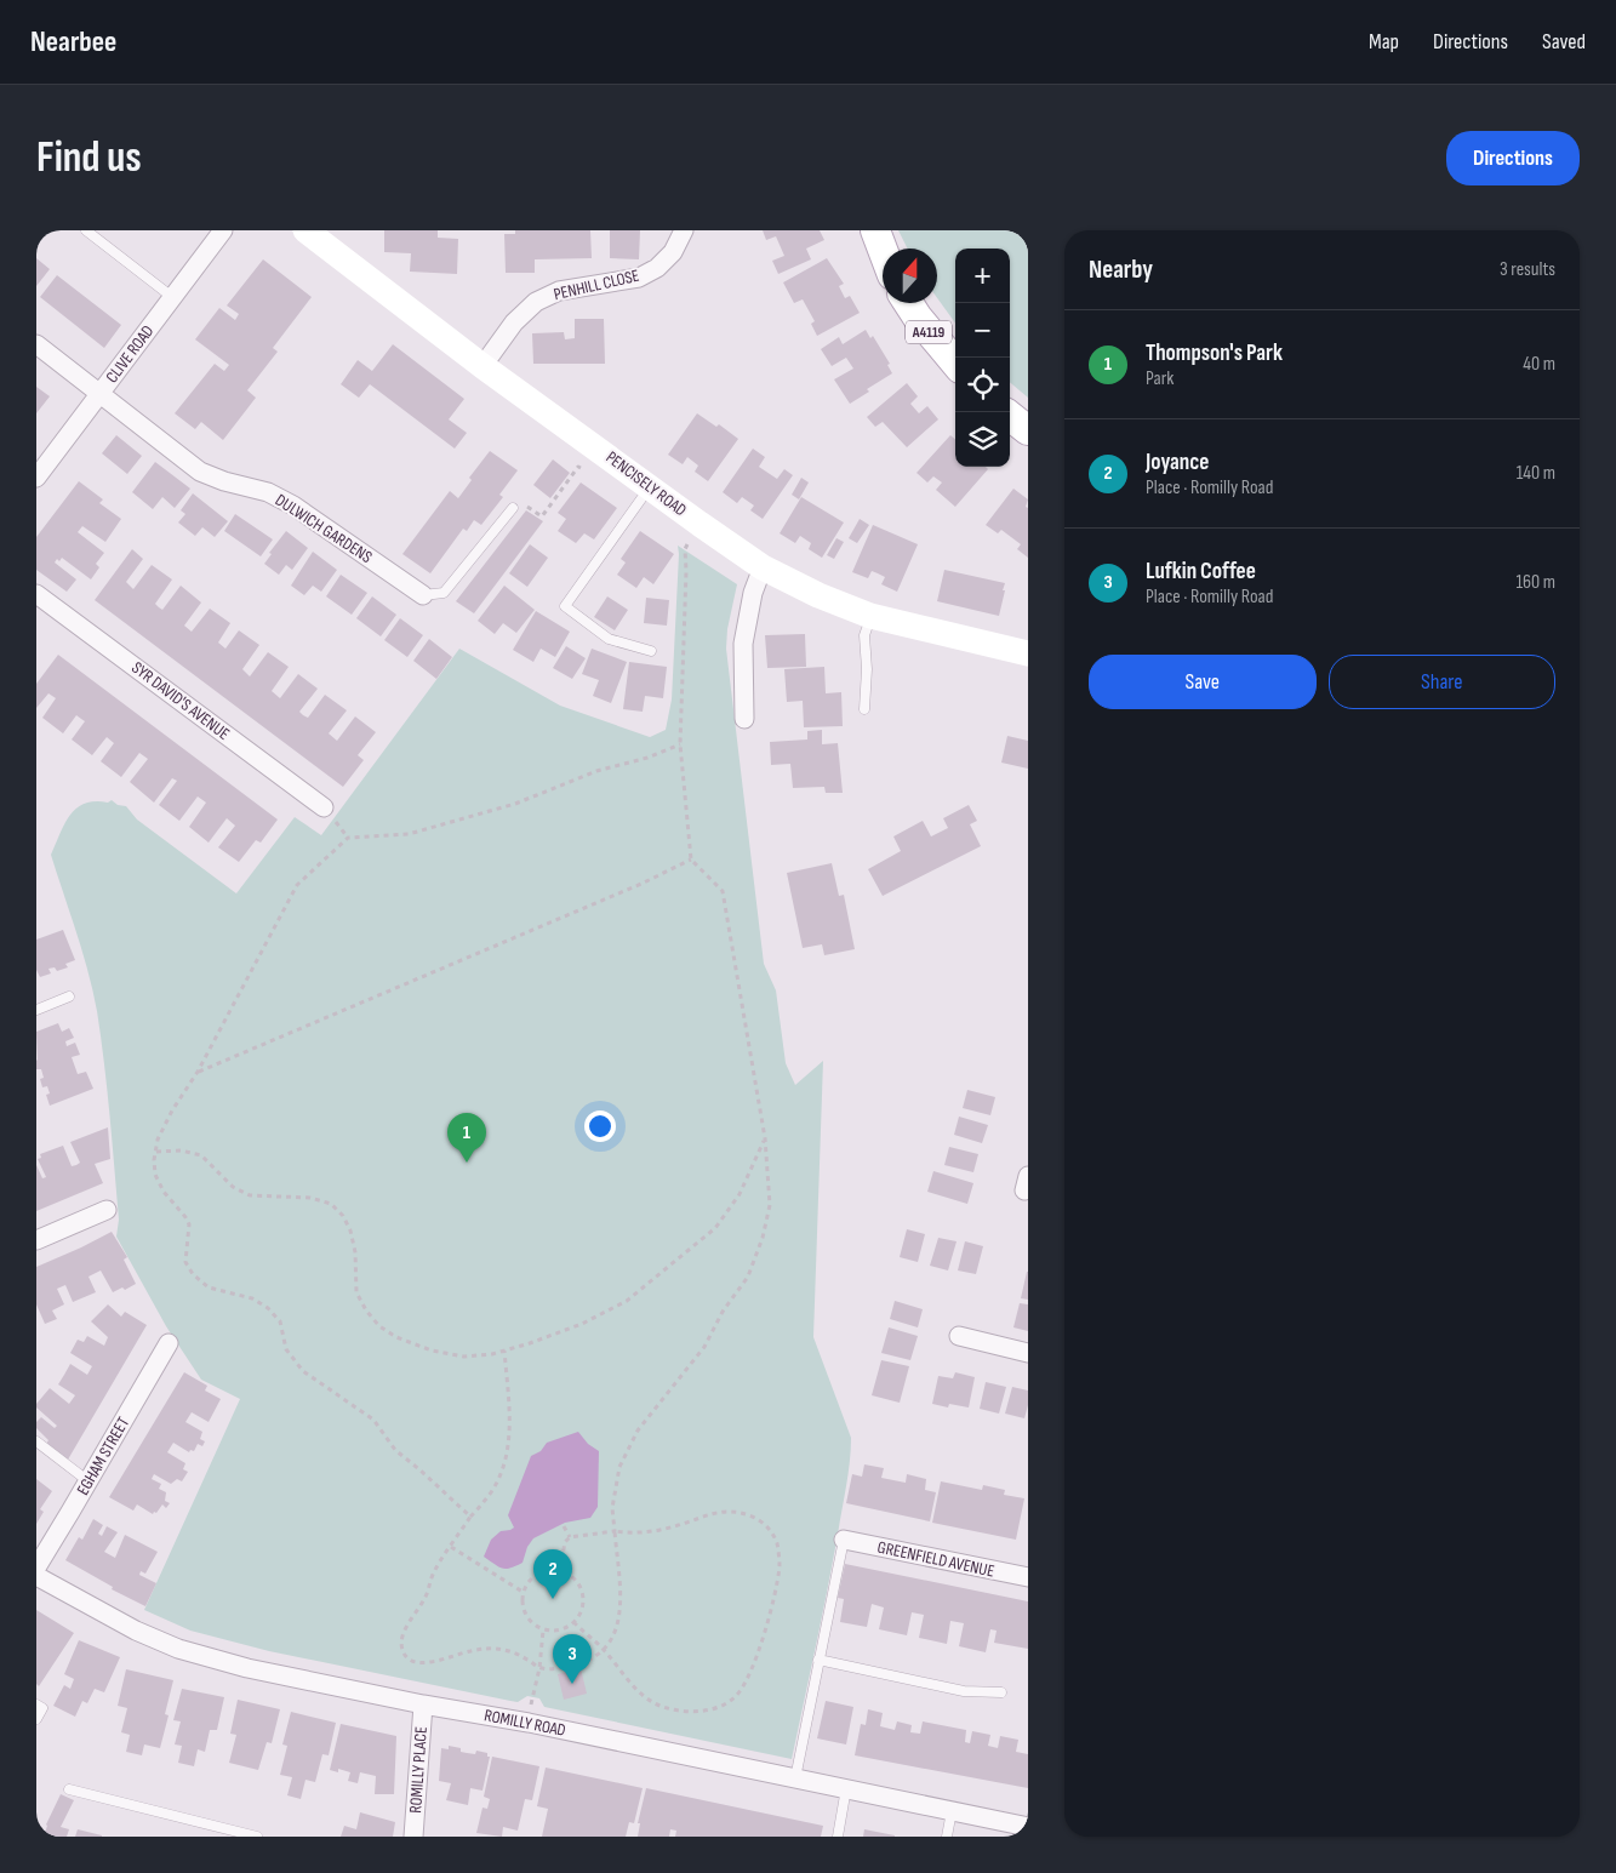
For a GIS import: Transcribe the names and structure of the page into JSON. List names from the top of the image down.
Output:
{
  "streets": {
    "main road": ["A4119", "PENCISELY ROAD"],
    "street": [
      "PENHILL CLOSE",
      "CLIVE ROAD",
      "DULWICH GARDENS",
      "SYR DAVID'S AVENUE",
      "EGHAM STREET",
      "GREENFIELD AVENUE",
      "ROMILLY ROAD",
      "ROMILLY PLACE"
    ]
  },
  "crossings": [
    ["PENHILL CLOSE", "PENCISELY ROAD"],
    ["CLIVE ROAD", "DULWICH GARDENS"],
    ["ROMILLY ROAD", "ROMILLY PLACE"]
  ],
  "north": "top",
  "page": {
    "header": "Nearbee",
    "nav": ["Map", "Directions", "Saved"],
    "buttons": [
      "Directions",
      ["Save", "Share"]
    ],
    "title": "Find us",
    "heading": ["Nearby", "3 results"],
    "map_buttons": ["+", "−"],
    "list": [
      {
        "mark": "1",
        "name": "Thompson's Park",
        "note": "Park",
        "value": "40 m"
      },
      {
        "mark": "2",
        "name": "Joyance",
        "note": "Place · Romilly Road",
        "value": "140 m"
      },
      {
        "mark": "3",
        "name": "Lufkin Coffee",
        "note": "Place · Romilly Road",
        "value": "160 m"
      }
    ],
    "pins": ["1", "2", "3"]
  }
}
